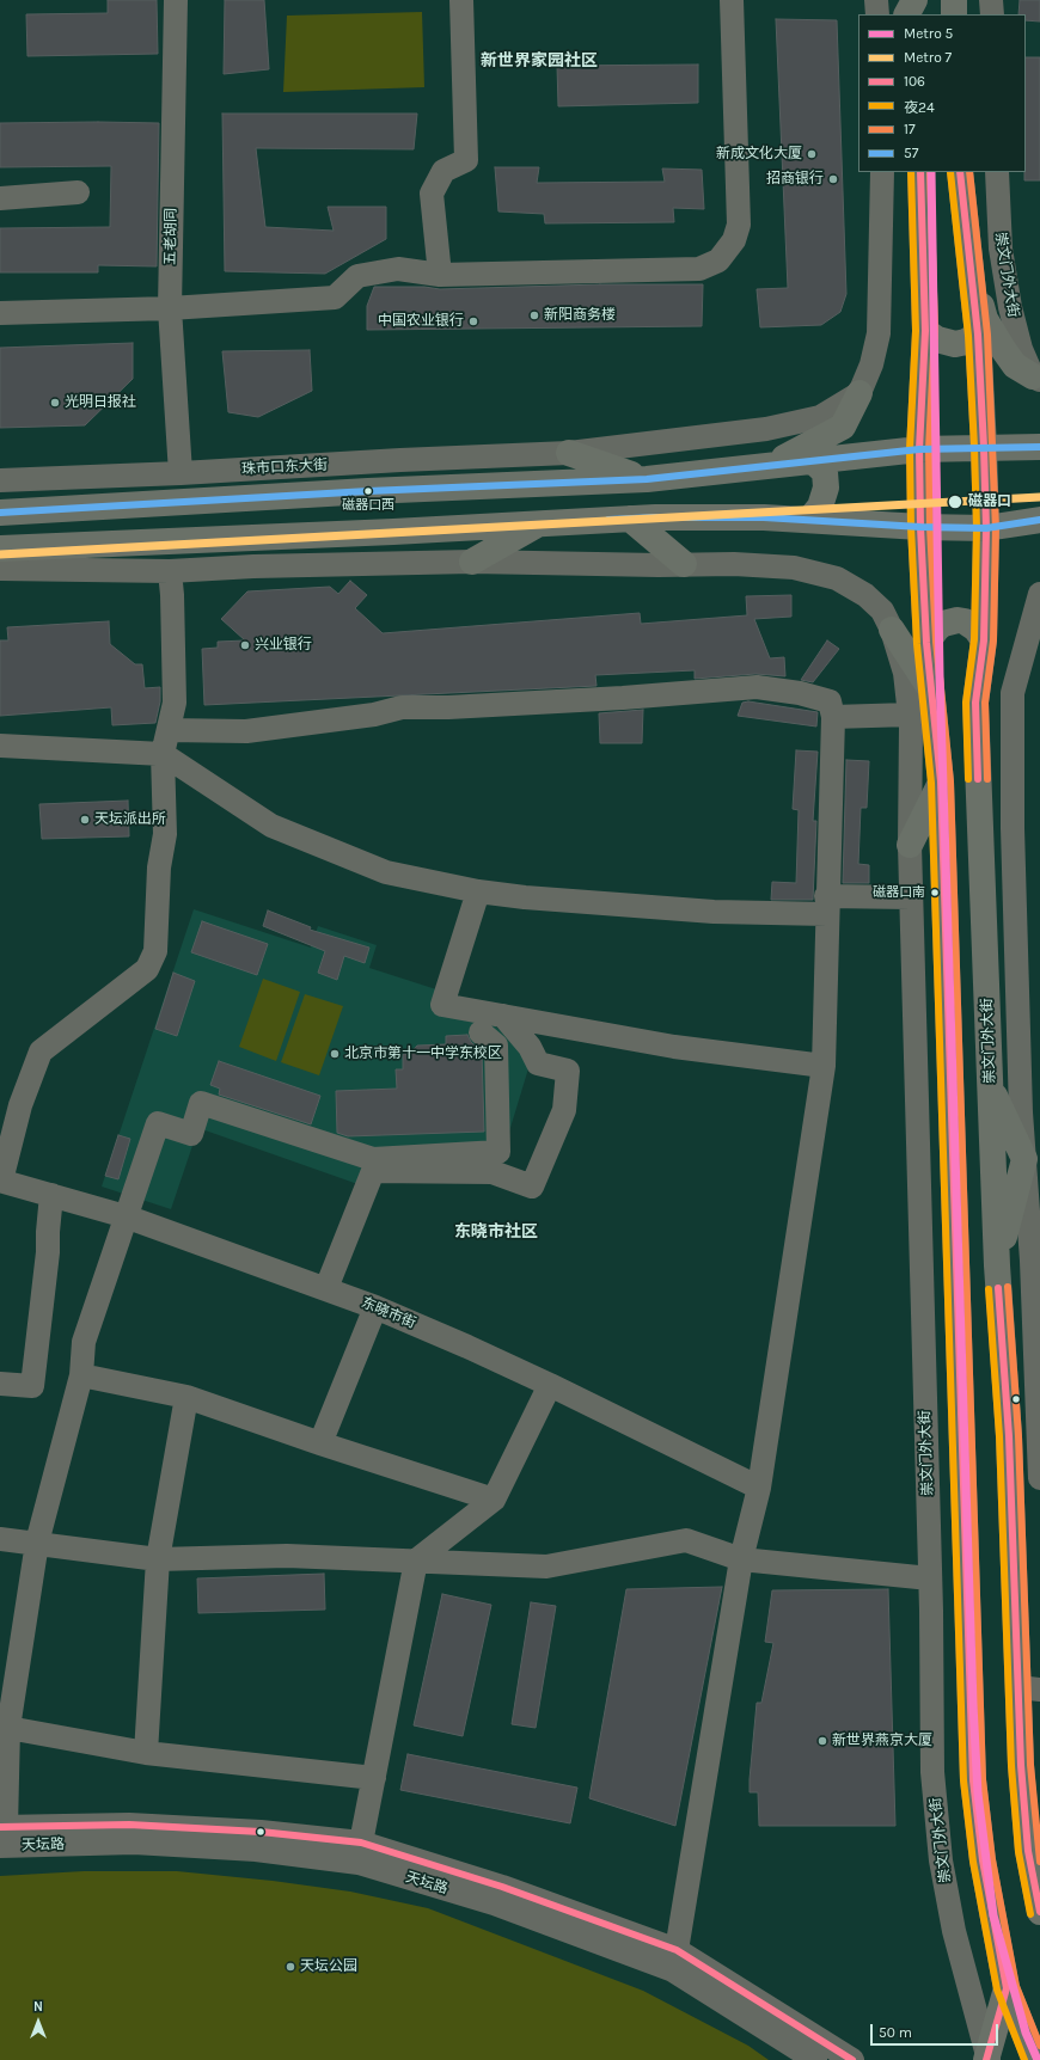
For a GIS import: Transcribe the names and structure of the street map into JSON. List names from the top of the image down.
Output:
{
  "streets": {
    "main road": ["崇文门外大街", "珠市口东大街"],
    "street": ["五老胡同", "东晓市街", "天坛路"]
  },
  "crossings": [
    ["五老胡同", "珠市口东大街"],
    ["崇文门外大街", "珠市口东大街"]
  ],
  "districts": ["新世界家园社区", "东晓市社区"],
  "places": [
    "新成文化大厦",
    "招商银行",
    "新阳商务楼",
    "中国农业银行",
    "光明日报社",
    "磁器口西",
    "磁器口",
    "兴业银行",
    "天坛派出所",
    "磁器口南",
    "北京市第十一中学东校区",
    "新世界燕京大厦",
    "天坛公园"
  ],
  "lines": [
    "metro line 5",
    "transit line 106",
    "transit line 夜24",
    "transit line 17",
    "transit line 57",
    "metro line 7"
  ],
  "legend": [
    "Metro 5",
    "Metro 7",
    "106",
    "夜24",
    "17",
    "57"
  ],
  "scale_bar": "50 m",
  "north": "top"
}
